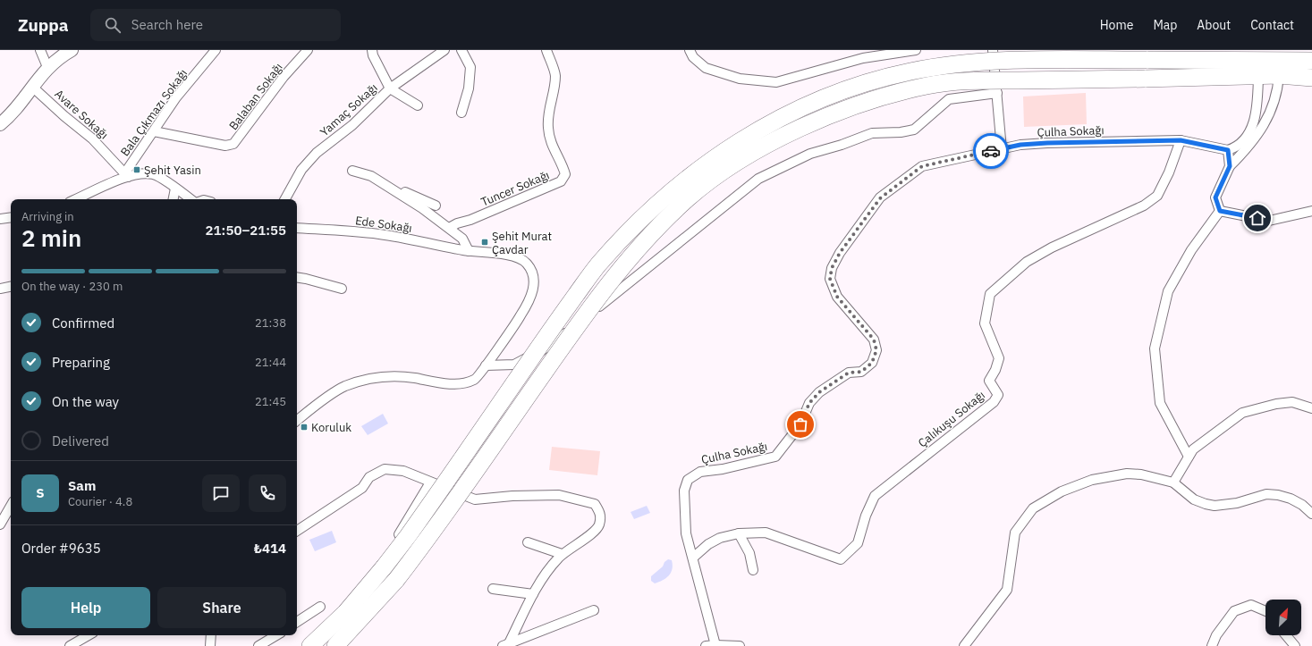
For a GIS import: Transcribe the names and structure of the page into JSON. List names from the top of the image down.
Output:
{
  "streets": {
    "street": [
      "Balaban Sokağı",
      "Yamaç Sokağı",
      "Bala Çıkmazı Sokağı",
      "Avare Sokağı",
      "Çulha Sokağı",
      "Tuncer Sokağı",
      "Ede Sokağı",
      "Çalıkuşu Sokağı"
    ]
  },
  "crossings": [
    ["Balaban Sokağı", "Bala Çıkmazı Sokağı"],
    ["Bala Çıkmazı Sokağı", "Avare Sokağı"],
    ["Çulha Sokağı", "Çalıkuşu Sokağı"]
  ],
  "places": {
    "transit": ["Şehit Yasin", "Şehit Murat Çavdar", "Koruluk"]
  },
  "north": "top right",
  "page": {
    "header": "Zuppa",
    "search": "Search here",
    "nav": [
      "Home",
      "Map",
      "About",
      "Contact"
    ],
    "heading": ["2 min", "Arriving in", "21:50–21:55"],
    "panel": [
      "Sam",
      "Courier · 4.8",
      "Order #9635",
      "₺414"
    ],
    "bar": "On the way · 230 m",
    "list": [
      ["Confirmed", "21:38"],
      ["Preparing", "21:44"],
      ["On the way", "21:45"],
      "Delivered"
    ],
    "round": "S",
    "buttons": ["Help", "Share"]
  }
}
